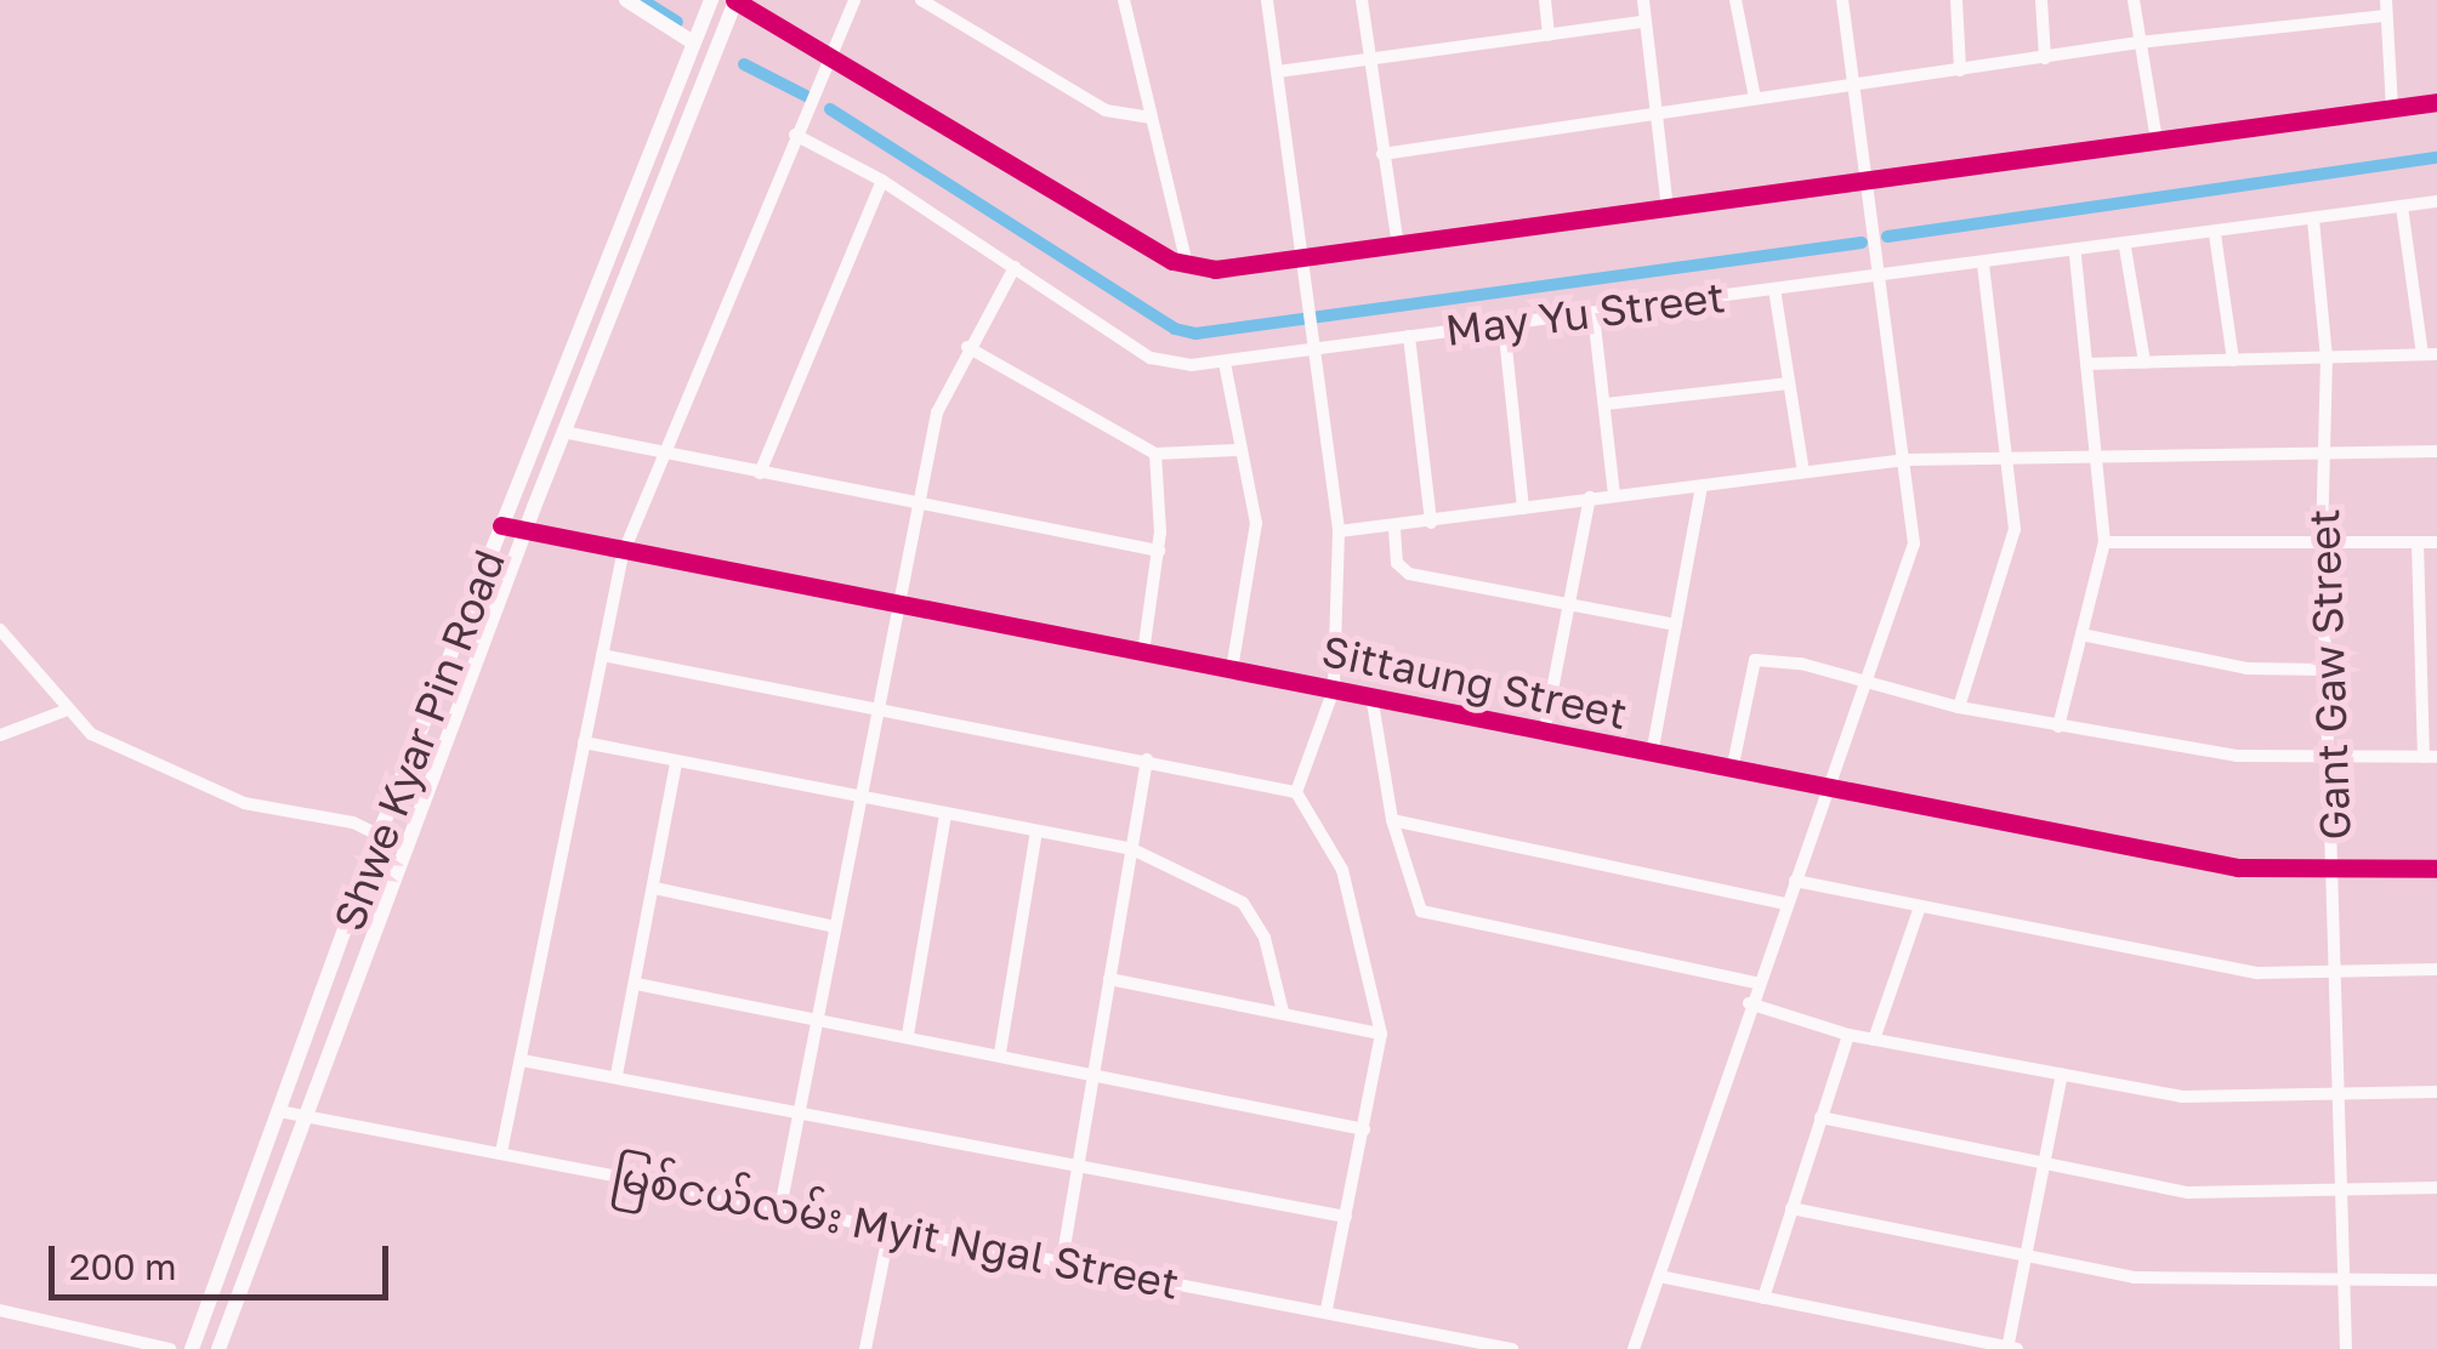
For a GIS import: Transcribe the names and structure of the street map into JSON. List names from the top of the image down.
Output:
{
  "streets": {
    "street": [
      "May Yu Street",
      "Gant Gaw Street",
      "Sittaung Street",
      "Shwe Kyar Pin Road",
      "မြစ်ငယ်လမ်း Myit Ngal Street"
    ]
  },
  "crossings": [
    ["May Yu Street", "Gant Gaw Street"],
    ["Gant Gaw Street", "Sittaung Street"],
    ["Sittaung Street", "Shwe Kyar Pin Road"],
    ["Shwe Kyar Pin Road", "မြစ်ငယ်လမ်း Myit Ngal Street"]
  ],
  "scale_bar": "200 m"
}
